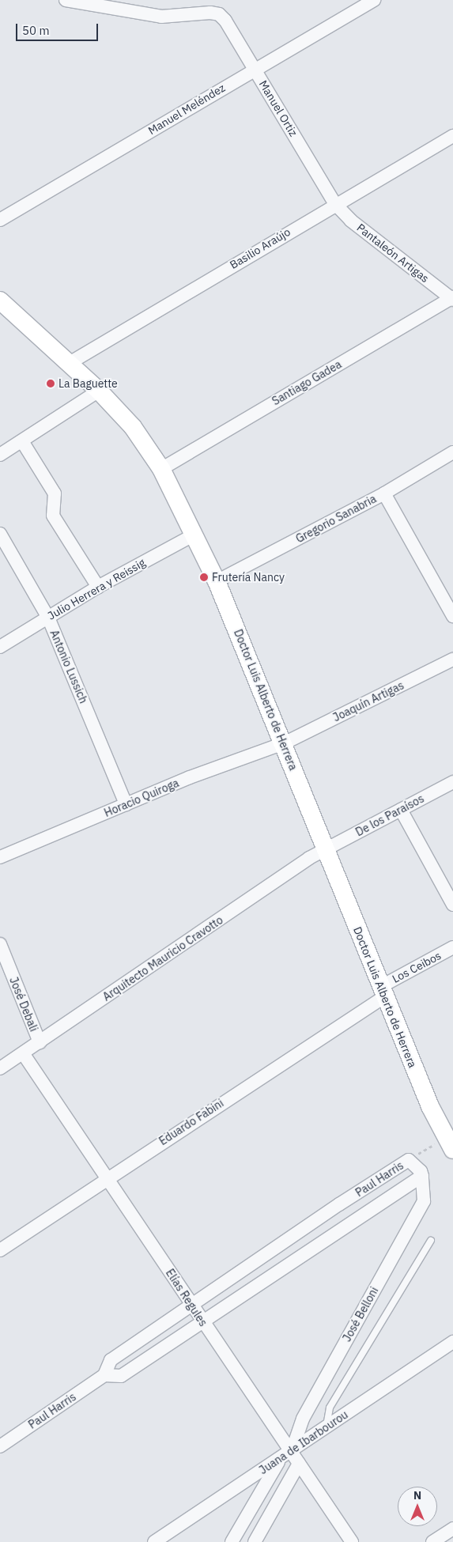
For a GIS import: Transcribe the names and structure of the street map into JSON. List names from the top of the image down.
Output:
{
  "streets": {
    "street": [
      "Manuel Ortiz",
      "Manuel Meléndez",
      "Basilio Araújo",
      "Pantaleón Artigas",
      "Santiago Gadea",
      "Gregorio Sanabria",
      "Julio Herrera y Reissig",
      "Antonio Lussich",
      "Doctor Luis Alberto de Herrera",
      "Joaquín Artigas",
      "Horacio Quiroga",
      "De los Paraísos",
      "Arquitecto Mauricio Cravotto",
      "Los Ceibos",
      "José Debali",
      "Eduardo Fabini",
      "Paul Harris",
      "Elías Regules",
      "José Belloni",
      "Juana de Ibarbourou"
    ]
  },
  "crossings": [
    ["Manuel Ortiz", "Manuel Meléndez"],
    ["Manuel Ortiz", "Basilio Araújo"],
    ["Manuel Ortiz", "Pantaleón Artigas"],
    ["Basilio Araújo", "Pantaleón Artigas"],
    ["Basilio Araújo", "Doctor Luis Alberto de Herrera"],
    ["Pantaleón Artigas", "Santiago Gadea"],
    ["Santiago Gadea", "Doctor Luis Alberto de Herrera"],
    ["Gregorio Sanabria", "Doctor Luis Alberto de Herrera"],
    ["Julio Herrera y Reissig", "Antonio Lussich"],
    ["Julio Herrera y Reissig", "Doctor Luis Alberto de Herrera"],
    ["Antonio Lussich", "Horacio Quiroga"],
    ["Doctor Luis Alberto de Herrera", "Joaquín Artigas"],
    ["Doctor Luis Alberto de Herrera", "Horacio Quiroga"],
    ["Doctor Luis Alberto de Herrera", "De los Paraísos"],
    ["Doctor Luis Alberto de Herrera", "Arquitecto Mauricio Cravotto"],
    ["Doctor Luis Alberto de Herrera", "Los Ceibos"],
    ["Doctor Luis Alberto de Herrera", "Eduardo Fabini"],
    ["Joaquín Artigas", "Horacio Quiroga"],
    ["De los Paraísos", "Arquitecto Mauricio Cravotto"],
    ["Arquitecto Mauricio Cravotto", "José Debali"],
    ["Arquitecto Mauricio Cravotto", "Elías Regules"],
    ["Los Ceibos", "Eduardo Fabini"],
    ["Eduardo Fabini", "Elías Regules"],
    ["Paul Harris", "Elías Regules"],
    ["Paul Harris", "José Belloni"],
    ["Elías Regules", "José Belloni"],
    ["Elías Regules", "Juana de Ibarbourou"],
    ["José Belloni", "Juana de Ibarbourou"]
  ],
  "places": ["La Baguette", "Frutería Nancy"],
  "scale_bar": "50 m",
  "north": "top"
}
